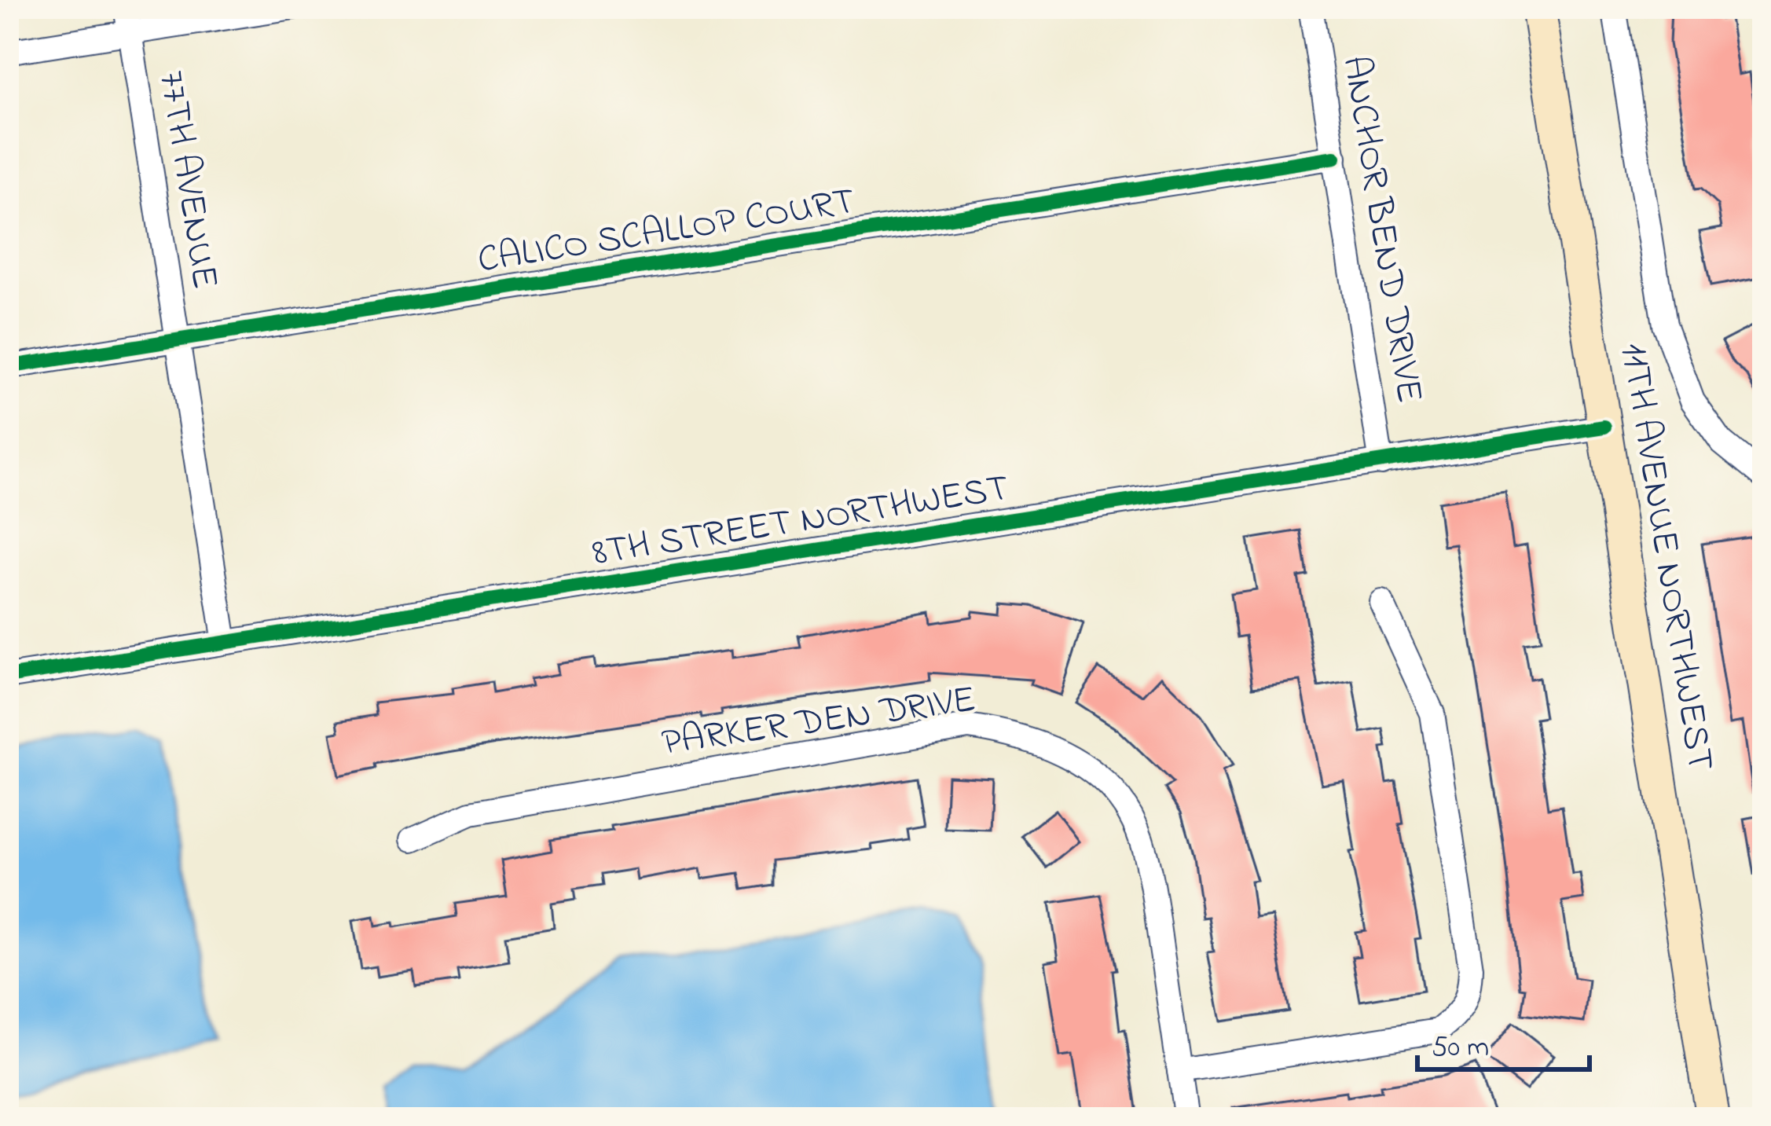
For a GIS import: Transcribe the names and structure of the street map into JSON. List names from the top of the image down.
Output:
{
  "streets": {
    "street": [
      "77TH AVENUE",
      "ANCHOR BEND DRIVE",
      "CALICO SCALLOP COURT",
      "8TH STREET NORTHWEST",
      "11TH AVENUE NORTHWEST",
      "PARKER DEN DRIVE"
    ]
  },
  "crossings": [
    ["77TH AVENUE", "CALICO SCALLOP COURT"],
    ["77TH AVENUE", "8TH STREET NORTHWEST"],
    ["ANCHOR BEND DRIVE", "CALICO SCALLOP COURT"],
    ["ANCHOR BEND DRIVE", "8TH STREET NORTHWEST"],
    ["8TH STREET NORTHWEST", "11TH AVENUE NORTHWEST"]
  ],
  "scale_bar": "50 m"
}
